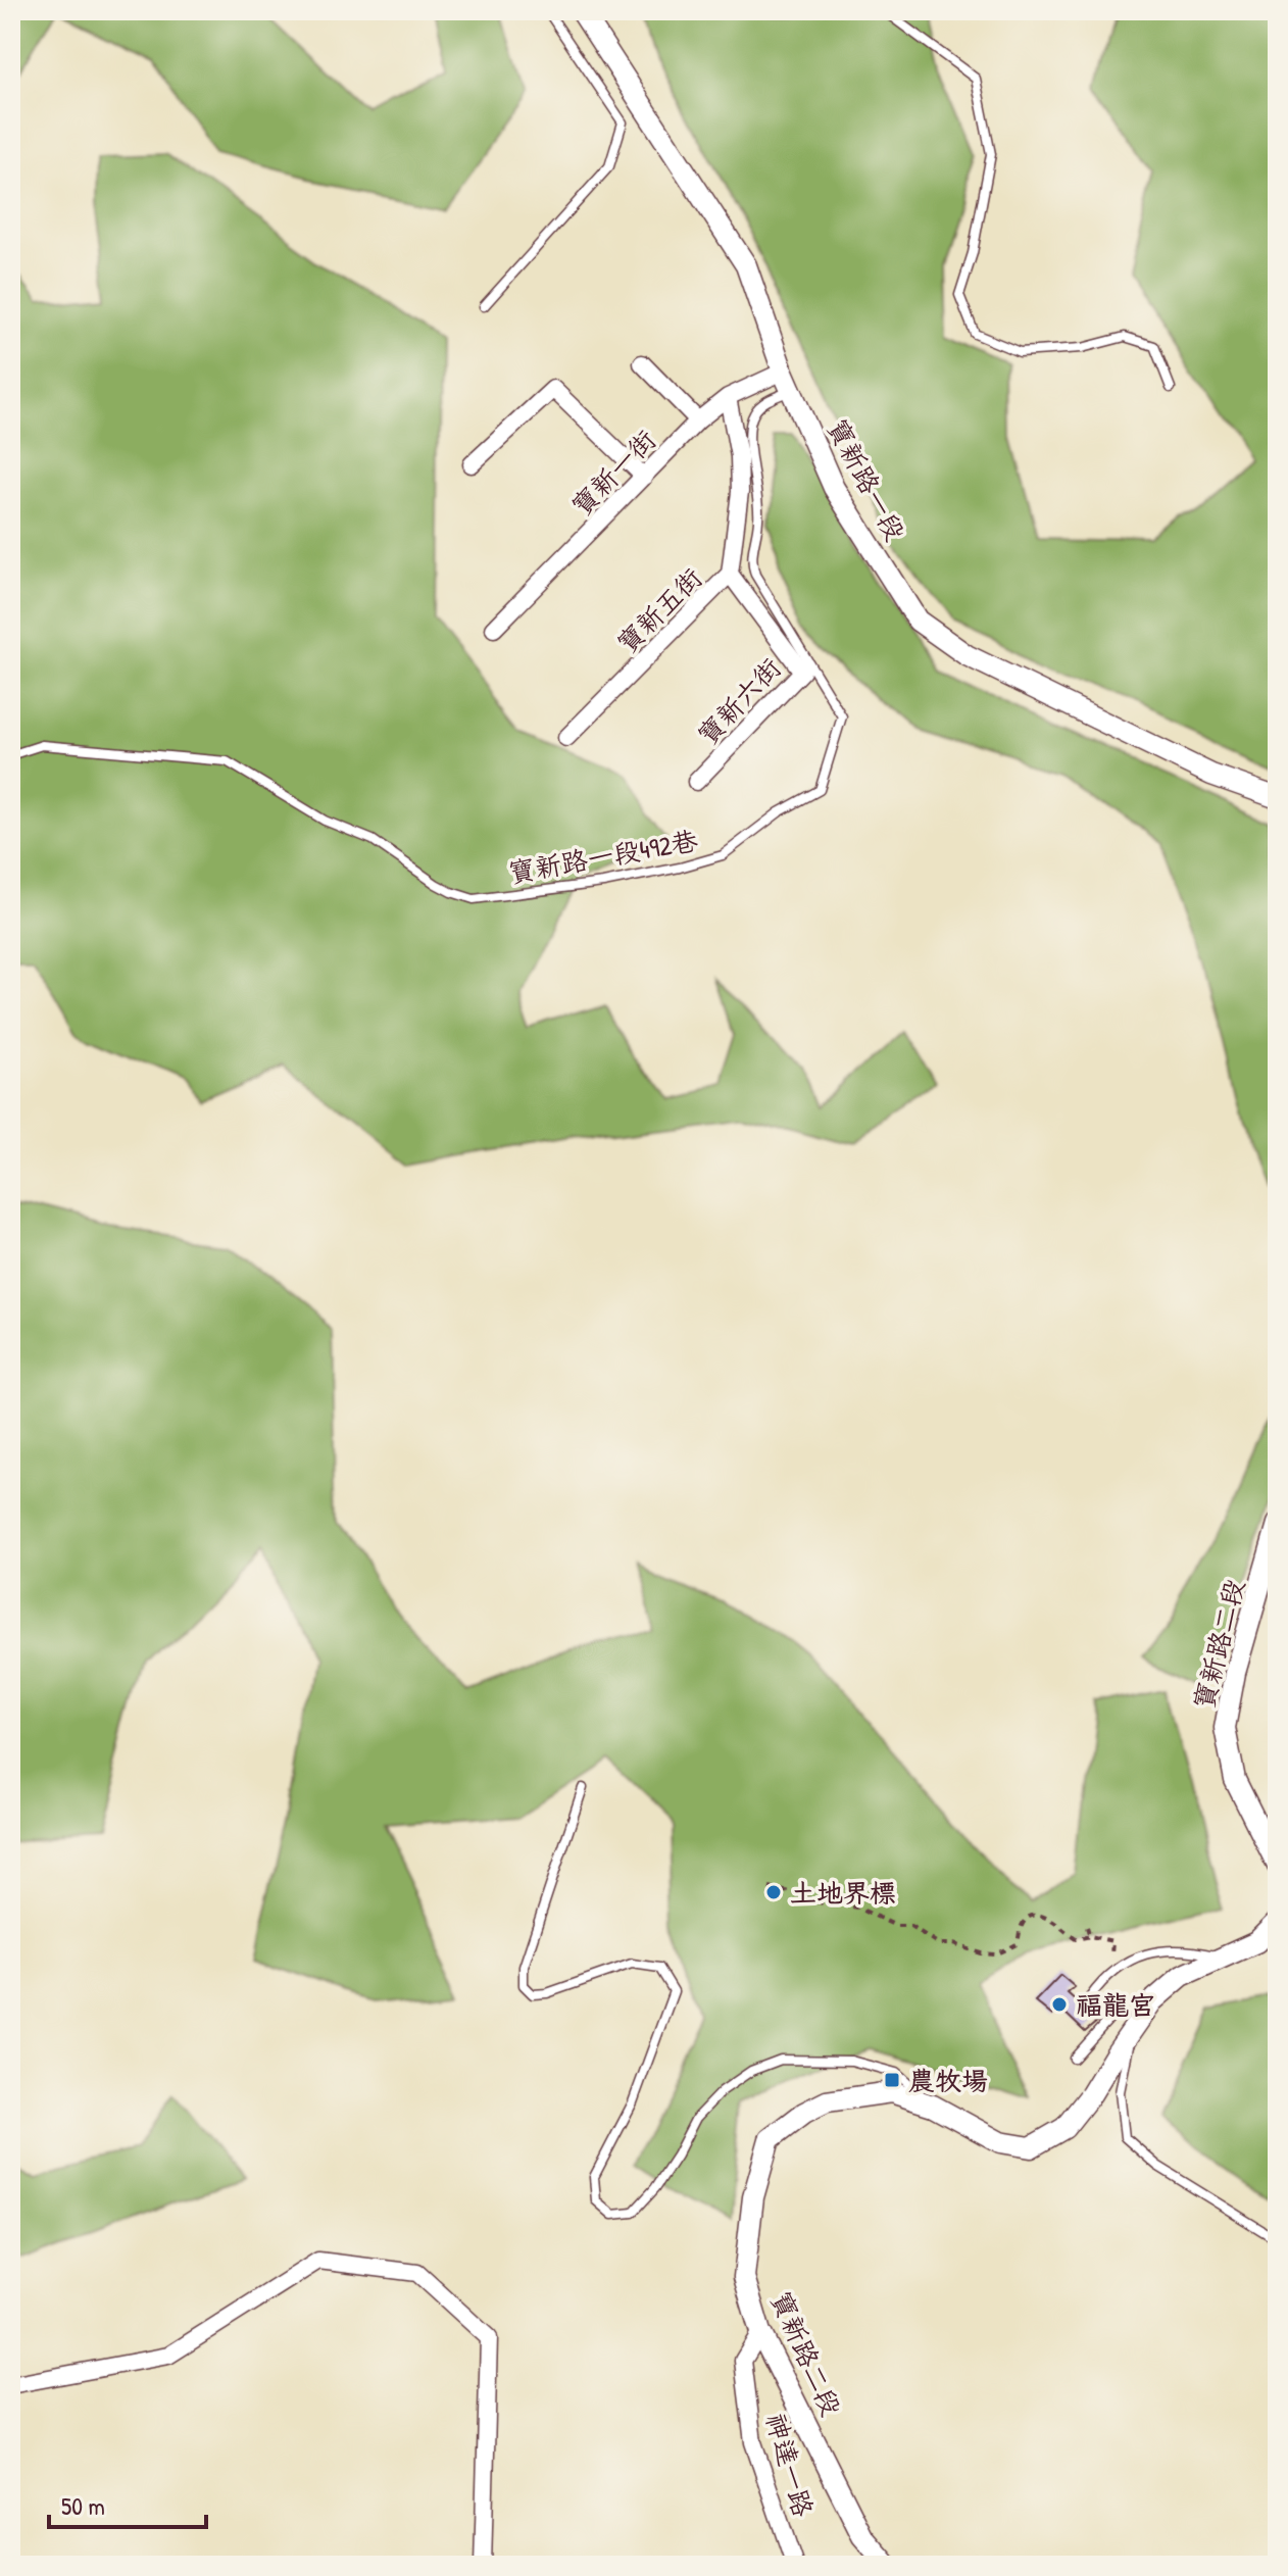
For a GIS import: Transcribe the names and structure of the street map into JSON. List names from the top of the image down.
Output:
{
  "streets": {
    "street": [
      "寶新一街",
      "寶新路一段",
      "寶新五街",
      "寶新六街",
      "寶新路二段",
      "神達一路"
    ],
    "lane": ["寶新路一段492巷"]
  },
  "crossings": [
    ["寶新一街", "寶新路一段"],
    ["寶新一街", "寶新五街"],
    ["寶新一街", "寶新路一段492巷"],
    ["寶新路一段", "寶新路一段492巷"],
    ["寶新五街", "寶新六街"],
    ["寶新路二段", "神達一路"]
  ],
  "places": {
    "other": ["土地界標", "福龍宮"],
    "transit": ["農牧場"]
  },
  "scale_bar": "50 m"
}
